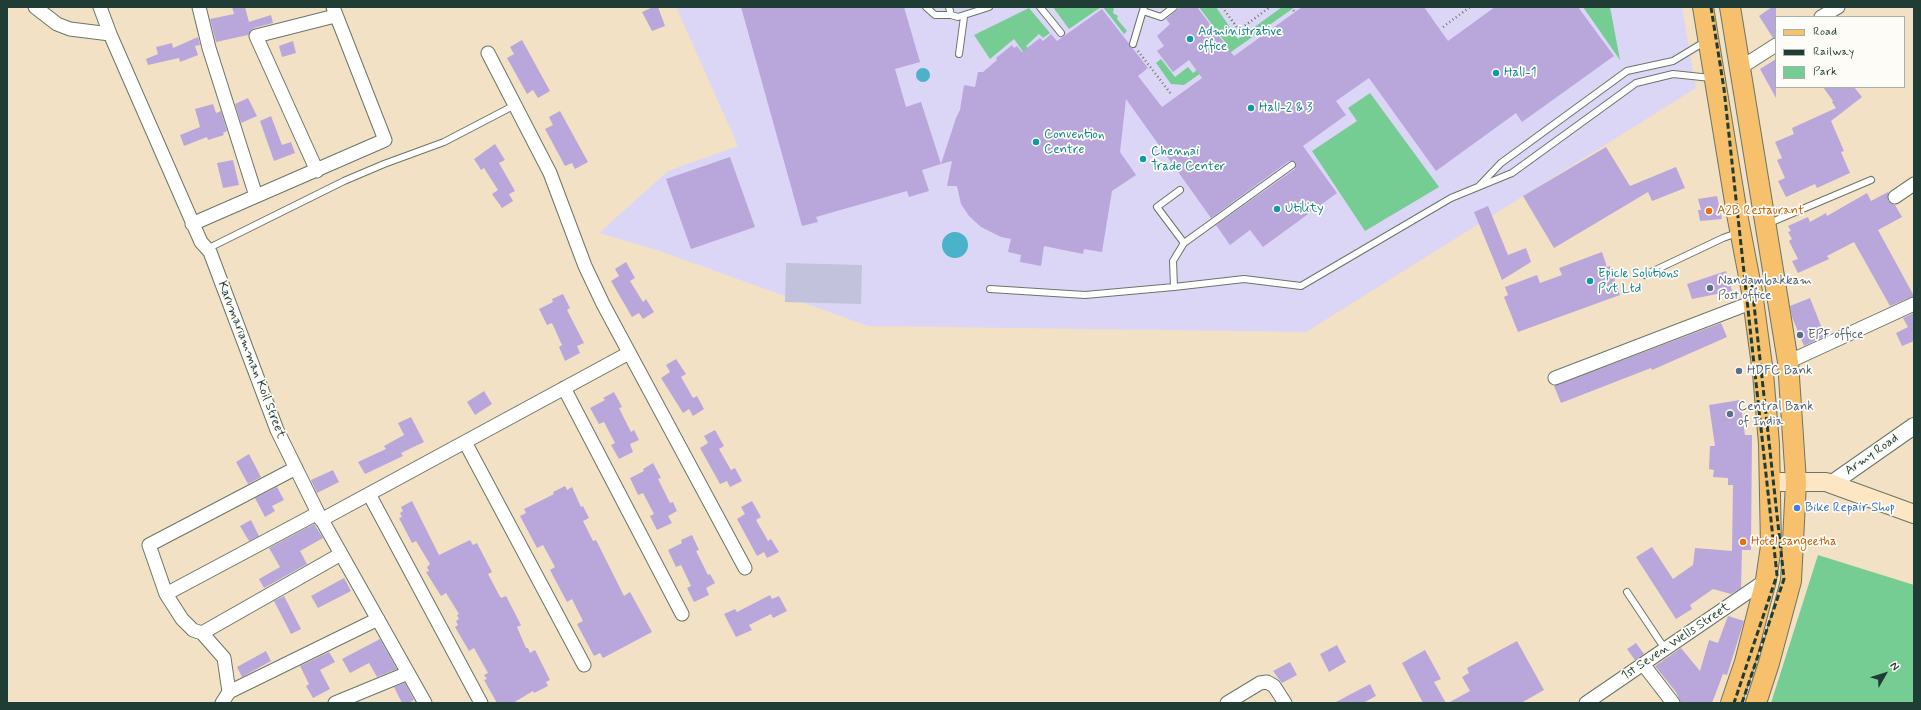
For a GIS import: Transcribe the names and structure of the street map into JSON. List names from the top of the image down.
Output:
{
  "streets": {
    "street": ["Karumariamman Koil Street", "Army Road", "1st Seven Wells Street"]
  },
  "places": [
    "Administrative office",
    "Hall-1",
    "Hall-2 & 3",
    "Convention Centre",
    "Chennai Trade Center",
    "Utility",
    "A2B Restaurant",
    "Epicle Solutions Pvt Ltd",
    "Nandambakkam Post office",
    "EPF office",
    "HDFC Bank",
    "Central Bank of India",
    "Bike Repair Shop",
    "Hotel sangeetha"
  ],
  "legend": ["Road", "Railway", "Park"],
  "north": "top right"
}
